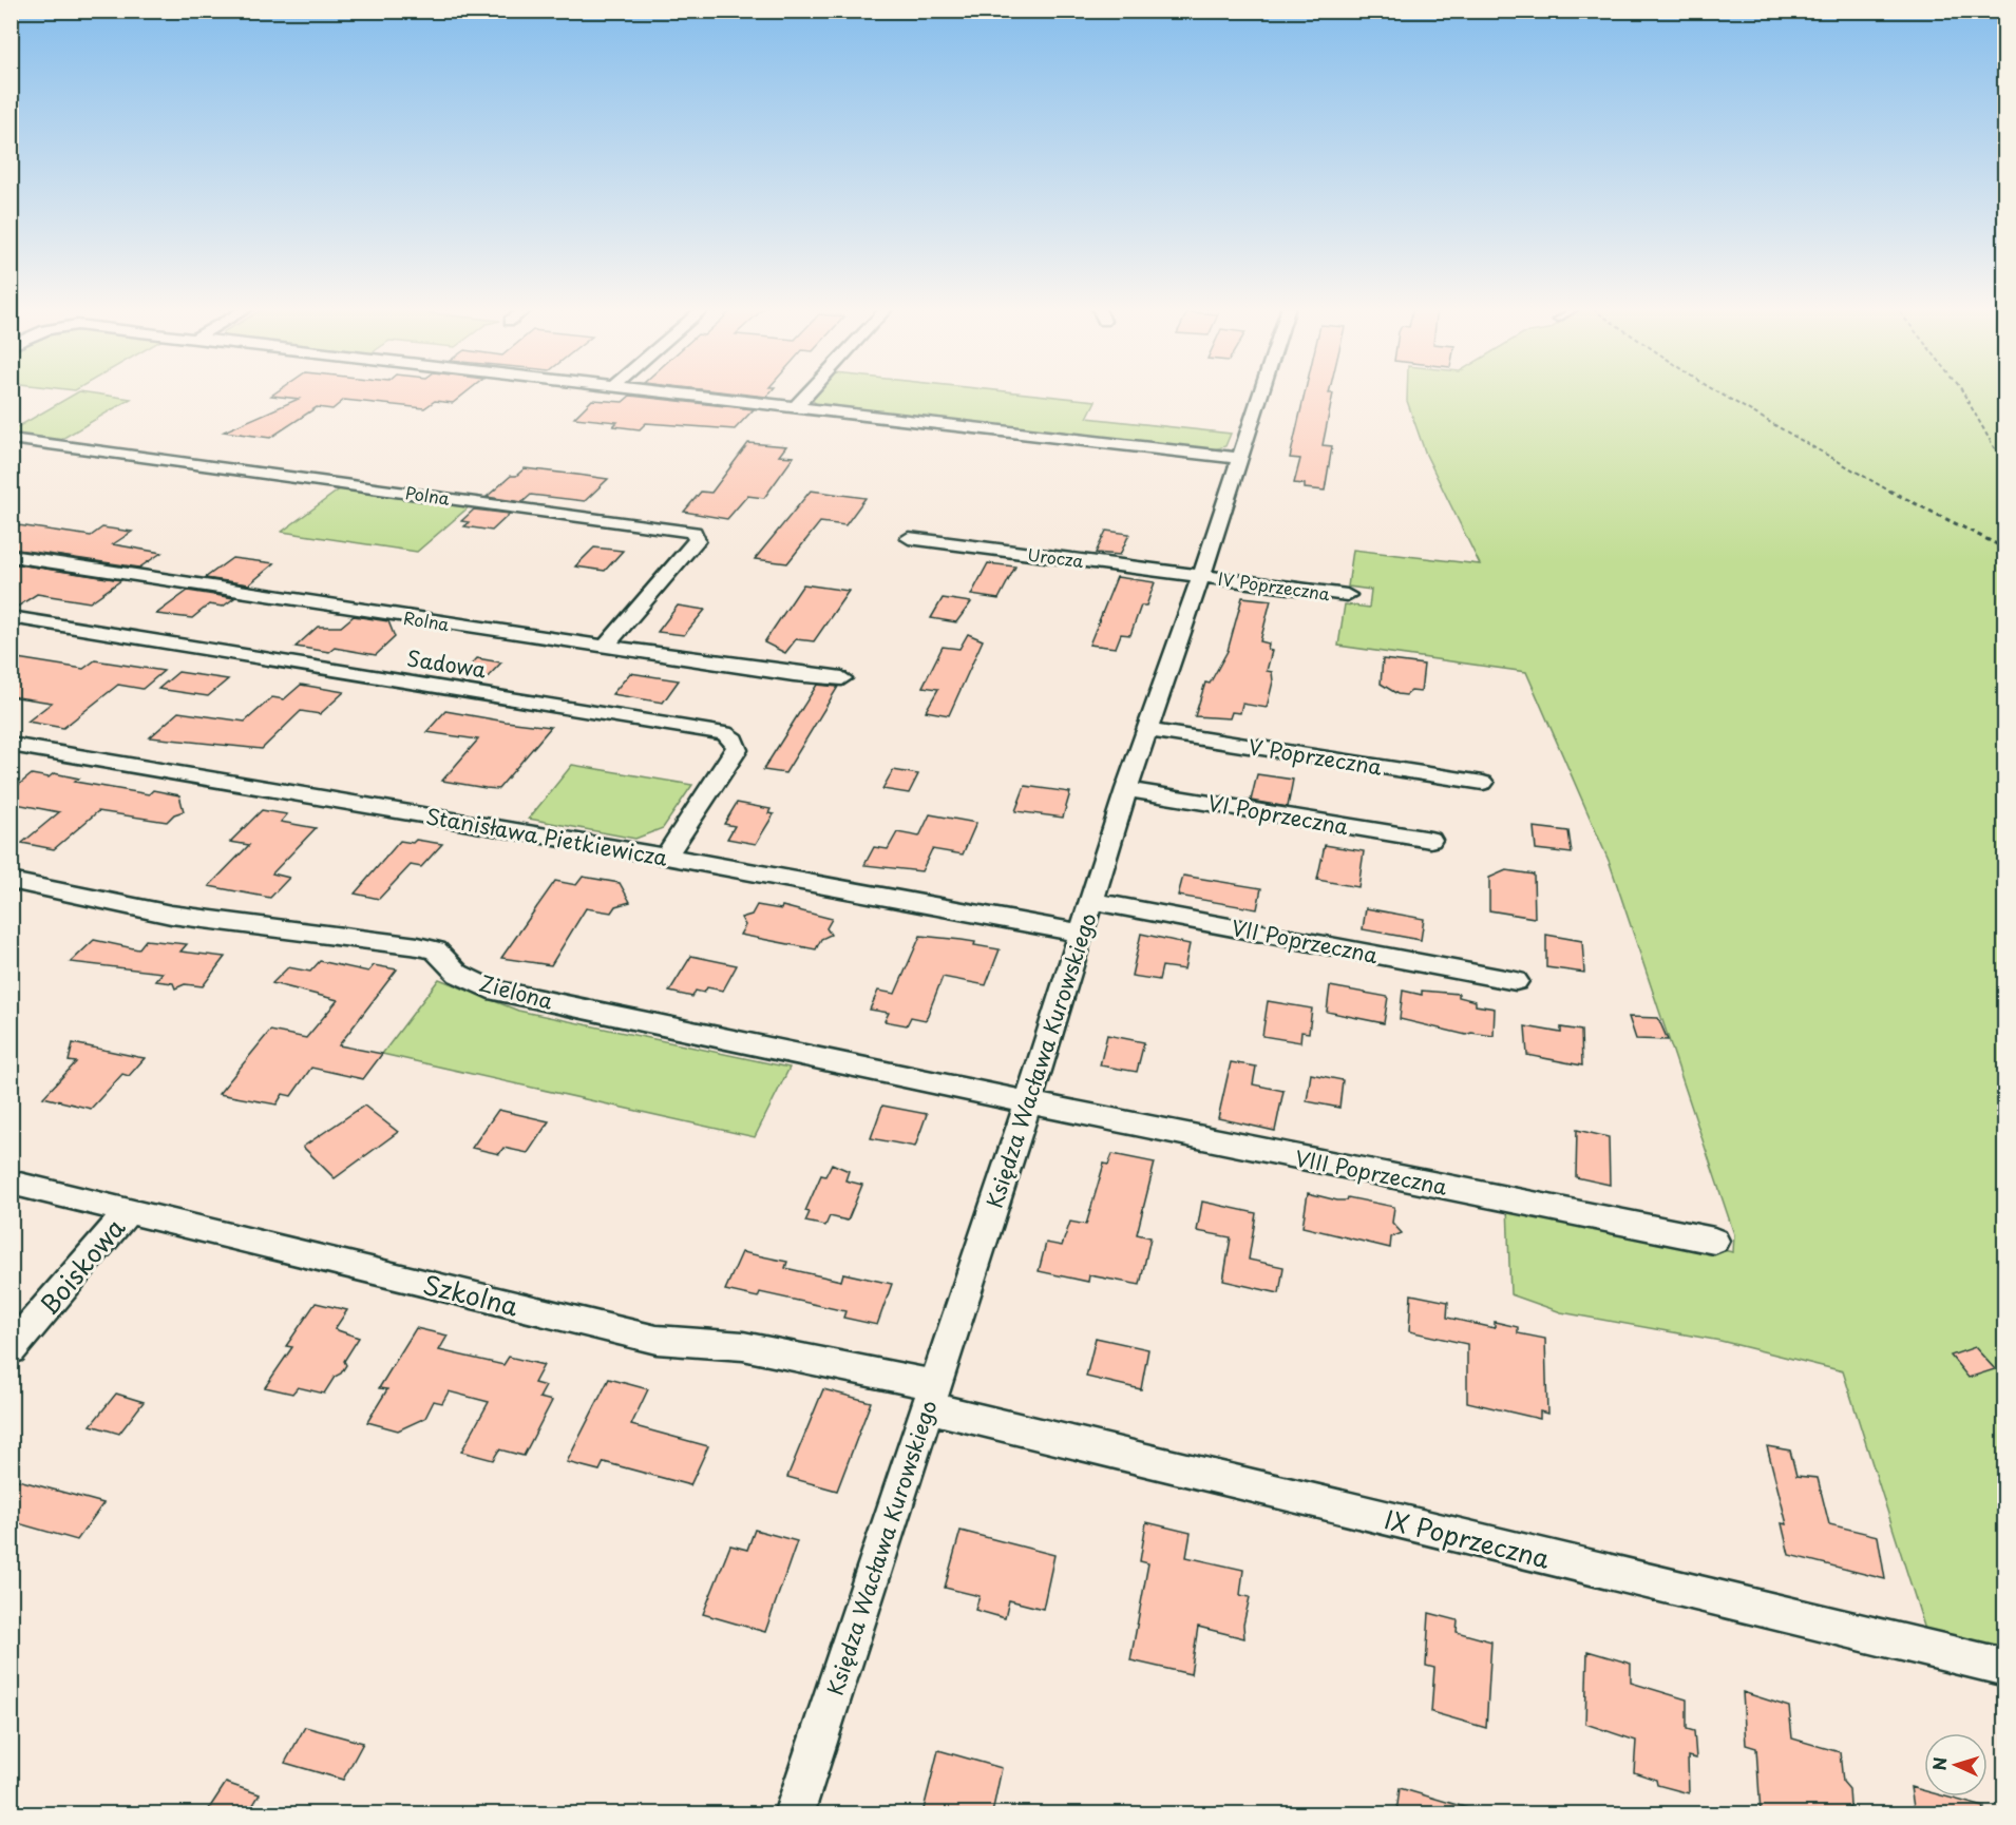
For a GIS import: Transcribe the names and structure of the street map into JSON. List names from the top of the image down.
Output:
{
  "streets": {
    "street": [
      "Polna",
      "Urocza",
      "IV Poprzeczna",
      "Rolna",
      "Sadowa",
      "V Poprzeczna",
      "VI Poprzeczna",
      "Stanisława Pietkiewicza",
      "VII Poprzeczna",
      "Zielona",
      "Księdza Wacława Kurowskiego",
      "VIII Poprzeczna",
      "Boiskowa",
      "Szkolna",
      "IX Poprzeczna"
    ]
  },
  "crossings": [
    ["Polna", "Rolna"],
    ["Urocza", "IV Poprzeczna"],
    ["Urocza", "Księdza Wacława Kurowskiego"],
    ["IV Poprzeczna", "Księdza Wacława Kurowskiego"],
    ["Sadowa", "Stanisława Pietkiewicza"],
    ["V Poprzeczna", "Księdza Wacława Kurowskiego"],
    ["VI Poprzeczna", "Księdza Wacława Kurowskiego"],
    ["Stanisława Pietkiewicza", "Księdza Wacława Kurowskiego"],
    ["VII Poprzeczna", "Księdza Wacława Kurowskiego"],
    ["Zielona", "Księdza Wacława Kurowskiego"],
    ["Zielona", "VIII Poprzeczna"],
    ["Księdza Wacława Kurowskiego", "VIII Poprzeczna"],
    ["Księdza Wacława Kurowskiego", "Szkolna"],
    ["Księdza Wacława Kurowskiego", "IX Poprzeczna"],
    ["Boiskowa", "Szkolna"],
    ["Szkolna", "IX Poprzeczna"]
  ],
  "north": "left"
}
